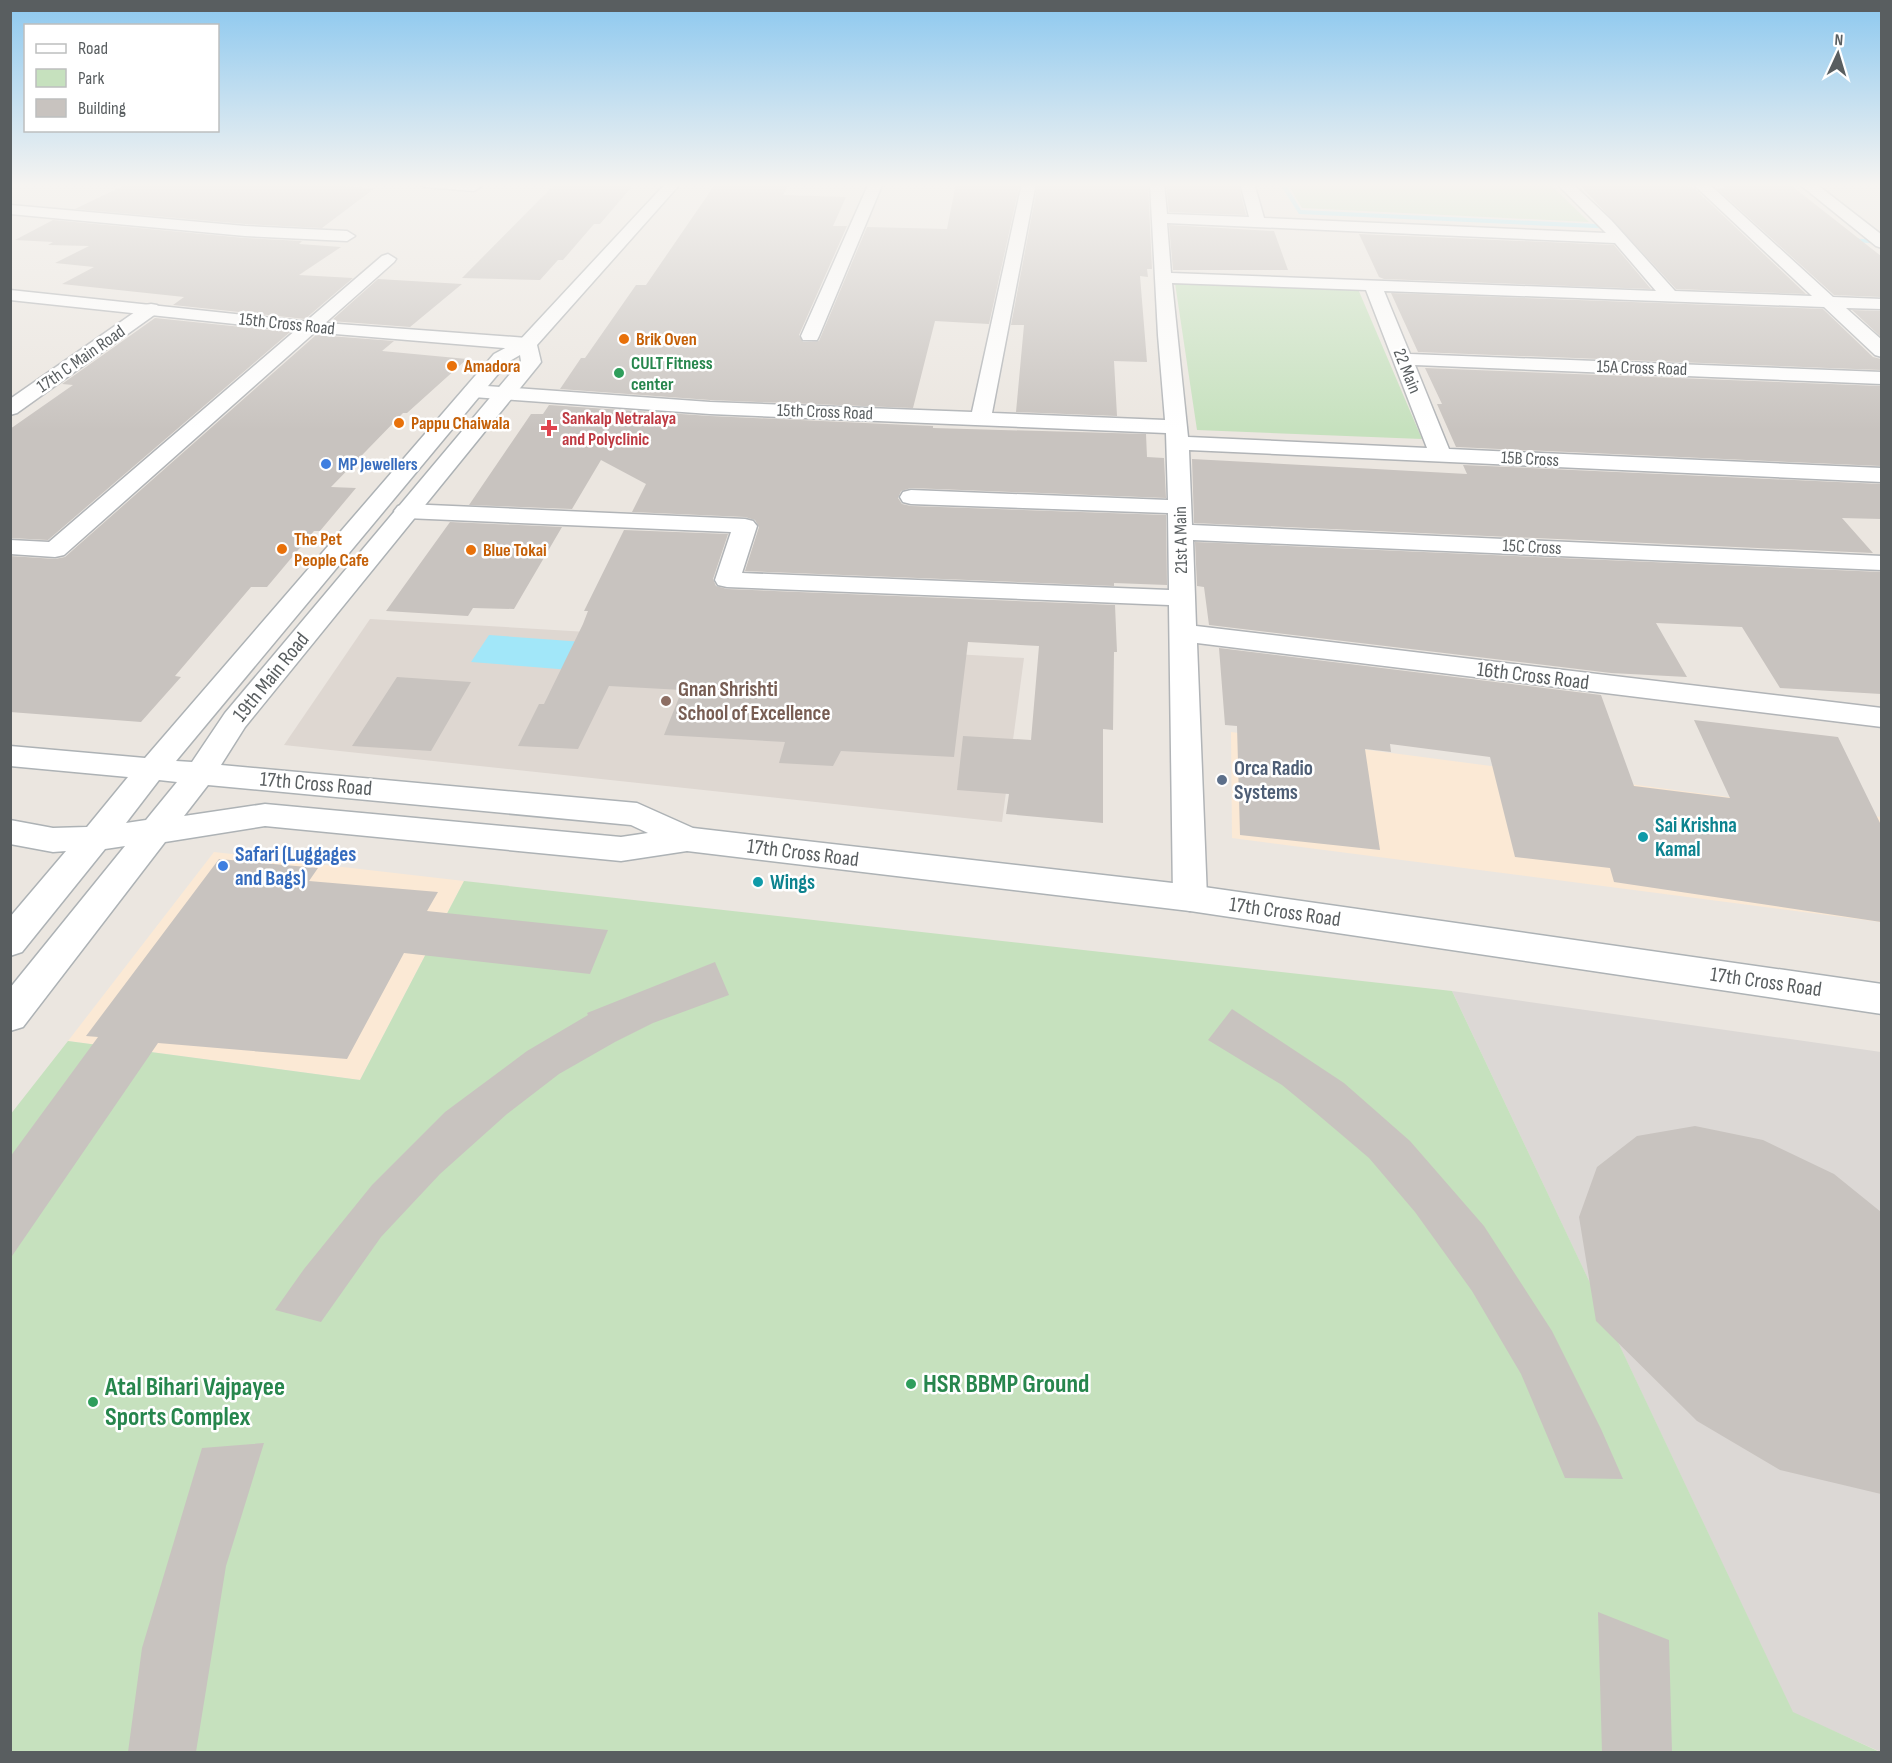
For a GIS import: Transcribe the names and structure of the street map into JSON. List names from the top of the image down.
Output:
{
  "streets": {
    "street": [
      "15th Cross Road",
      "17th C Main Road",
      "15A Cross Road",
      "22 Main",
      "15B Cross",
      "21st A Main",
      "15C Cross",
      "16th Cross Road",
      "19th Main Road",
      "17th Cross Road"
    ]
  },
  "crossings": [
    ["15th Cross Road", "17th C Main Road"],
    ["15th Cross Road", "15B Cross"],
    ["15th Cross Road", "21st A Main"],
    ["15th Cross Road", "19th Main Road"],
    ["15A Cross Road", "22 Main"],
    ["22 Main", "15B Cross"],
    ["15B Cross", "21st A Main"],
    ["21st A Main", "15C Cross"],
    ["21st A Main", "16th Cross Road"],
    ["21st A Main", "17th Cross Road"],
    ["19th Main Road", "17th Cross Road"]
  ],
  "places": {
    "other": [
      "Brik Oven",
      "Amadora",
      "CULT Fitness center",
      "Pappu Chaiwala",
      "MP Jewellers",
      "The Pet People Cafe",
      "Blue Tokai",
      "Gnan Shrishti School of Excellence",
      "Orca Radio Systems",
      "Sai Krishna Kamal",
      "Safari (Luggages and Bags)",
      "Wings",
      "HSR BBMP Ground",
      "Atal Bihari Vajpayee Sports Complex"
    ],
    "health": ["Sankalp Netralaya and Polyclinic"]
  },
  "legend": ["Road", "Park", "Building"],
  "north": "top"
}
